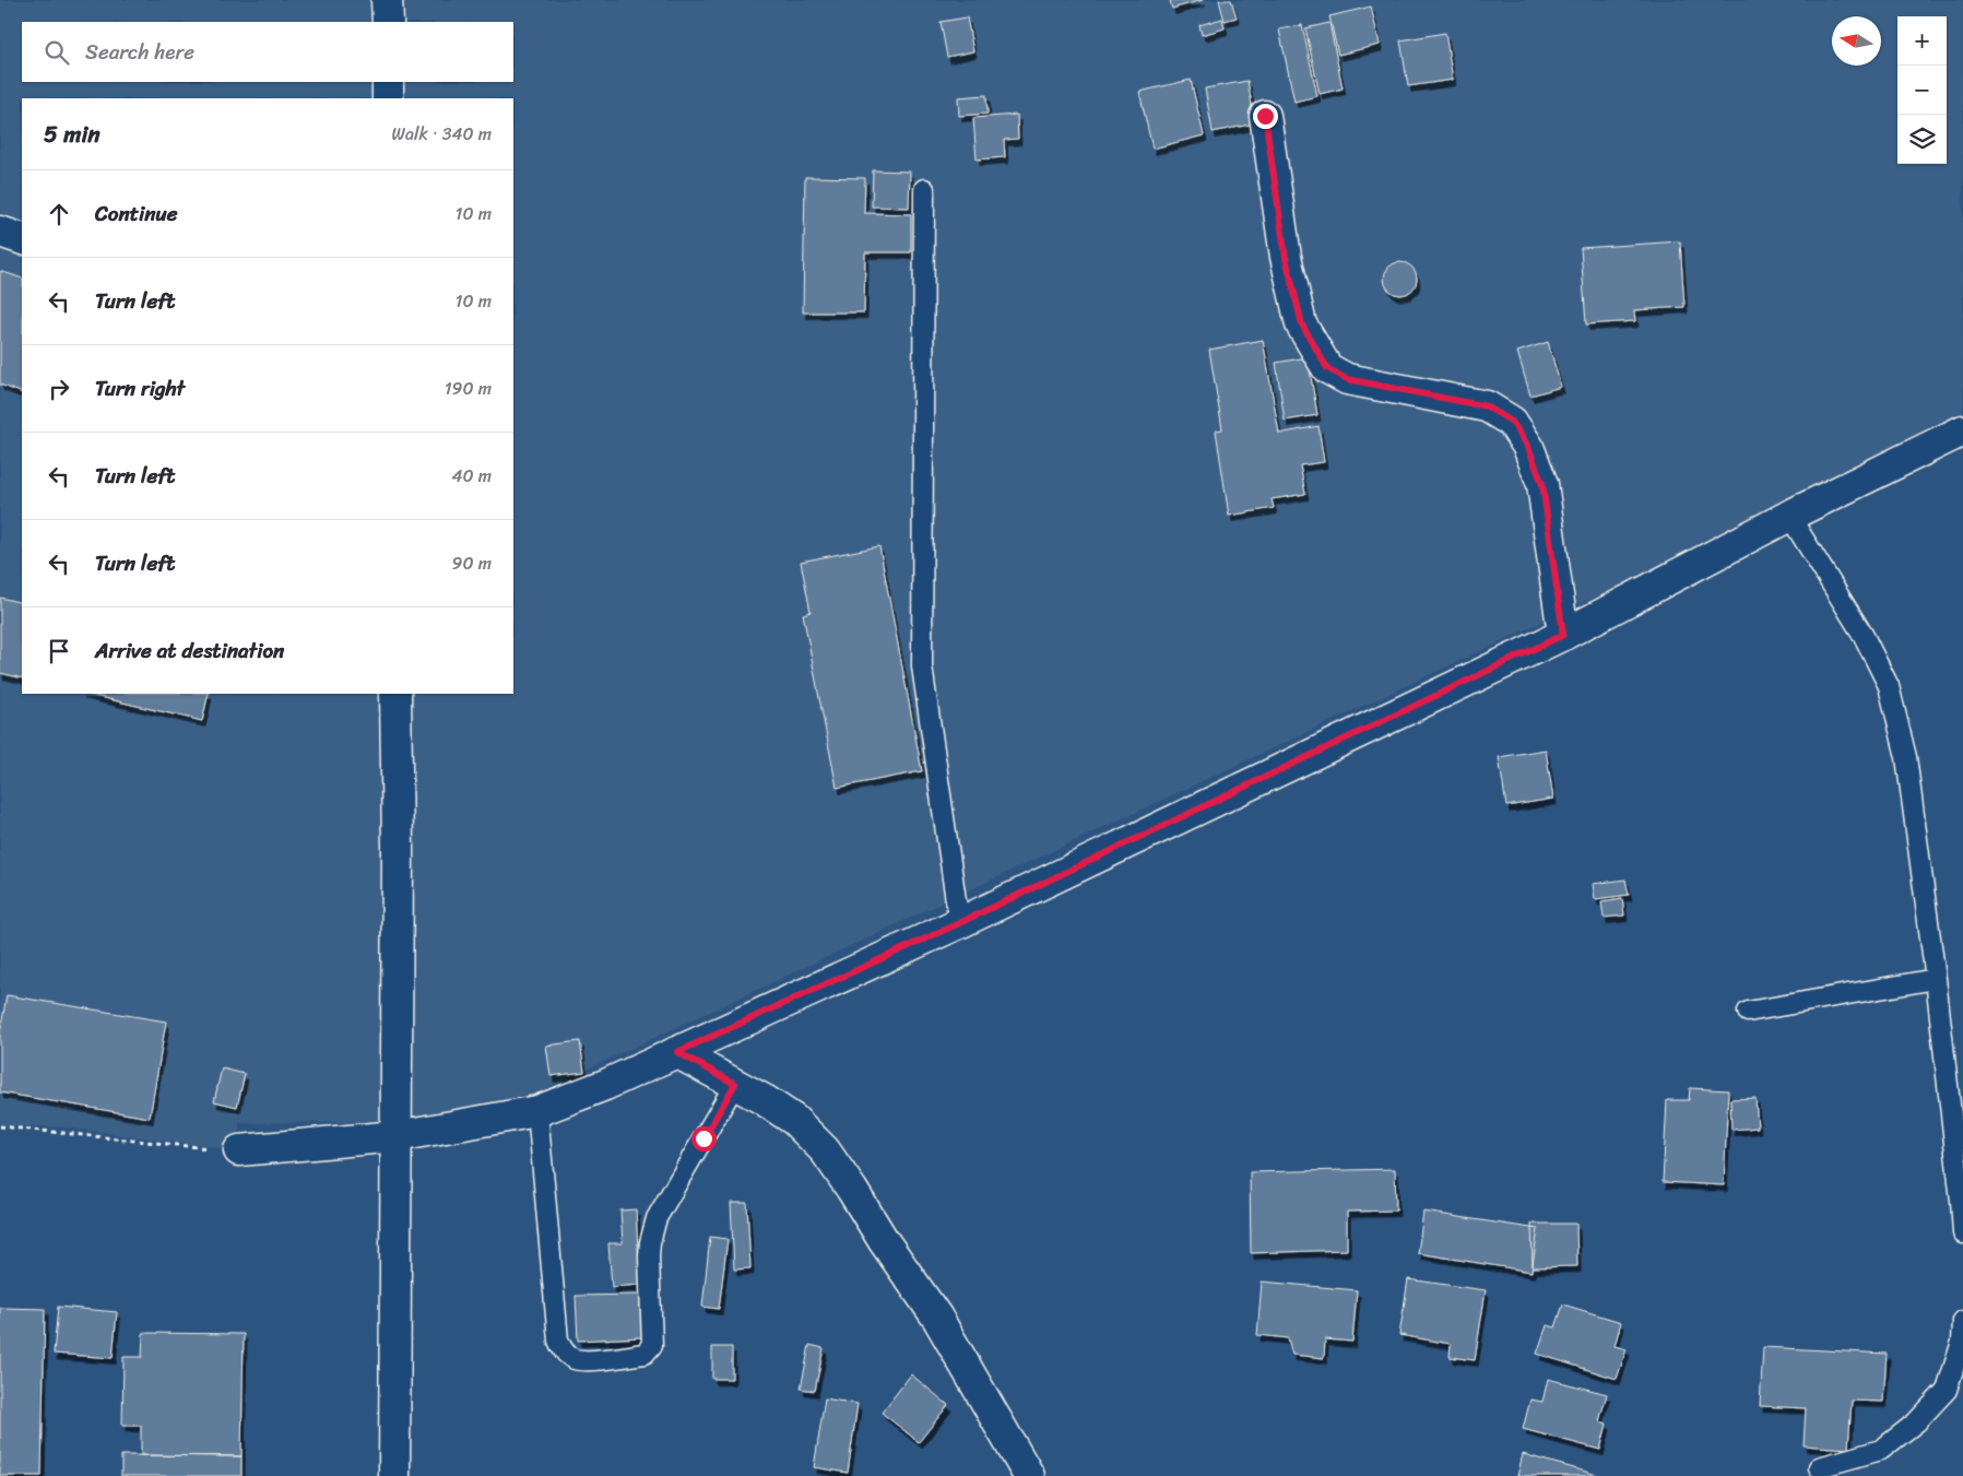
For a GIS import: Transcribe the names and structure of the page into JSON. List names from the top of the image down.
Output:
{
  "north": "left",
  "page": {
    "map_buttons": ["+", "−"],
    "search": "Search here",
    "heading": ["5 min", "Walk · 340 m"],
    "list": [
      ["Continue", "10 m"],
      ["Turn left", "10 m"],
      ["Turn right", "190 m"],
      ["Turn left", "40 m"],
      ["Turn left", "90 m"],
      "Arrive at destination"
    ]
  }
}
